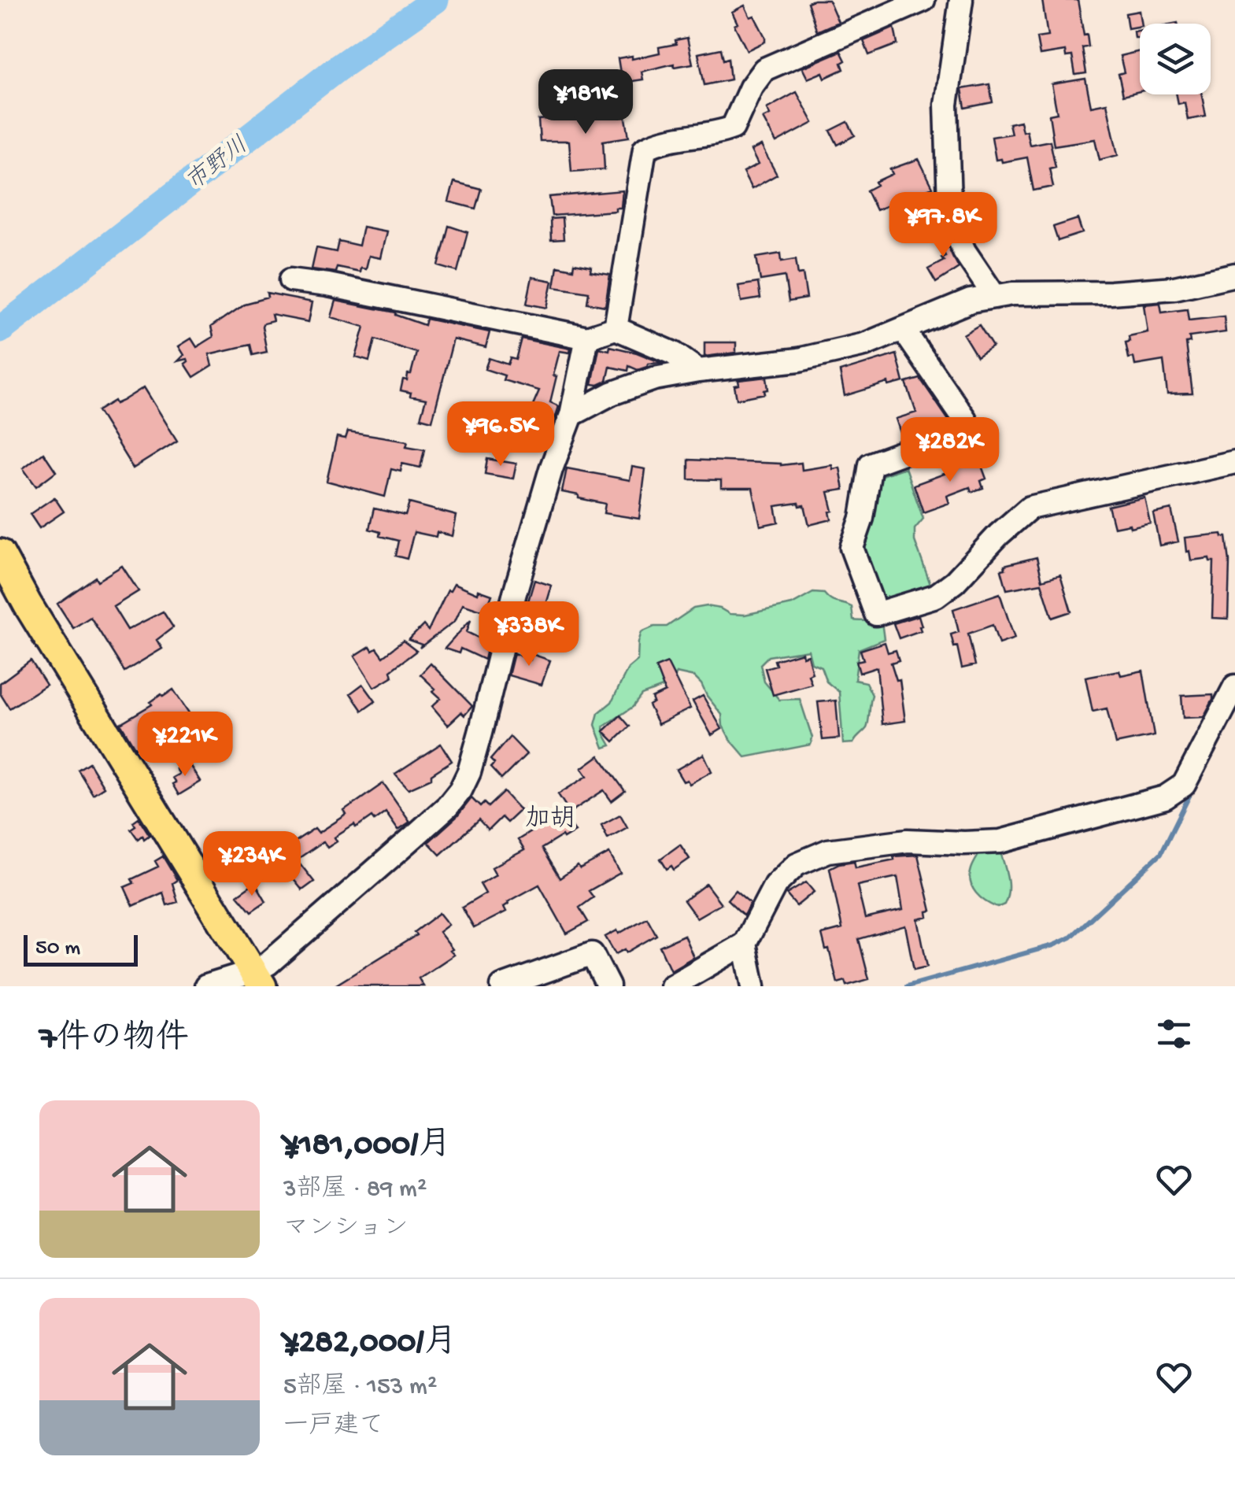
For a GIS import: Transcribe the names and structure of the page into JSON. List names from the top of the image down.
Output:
{
  "districts": ["加胡"],
  "water": ["市野川"],
  "scale_bar": "50 m",
  "page": {
    "price": [
      "¥181K",
      "¥97.8K",
      "¥96.5K",
      "¥282K",
      "¥338K",
      "¥221K",
      "¥234K"
    ],
    "scale": "50 m",
    "heading": "7件の物件",
    "list": [
      {
        "name": "¥181,000/月",
        "note": "3部屋 · 89 m² · マンション"
      },
      {
        "name": "¥282,000/月",
        "note": "5部屋 · 153 m² · 一戸建て"
      }
    ]
  }
}
